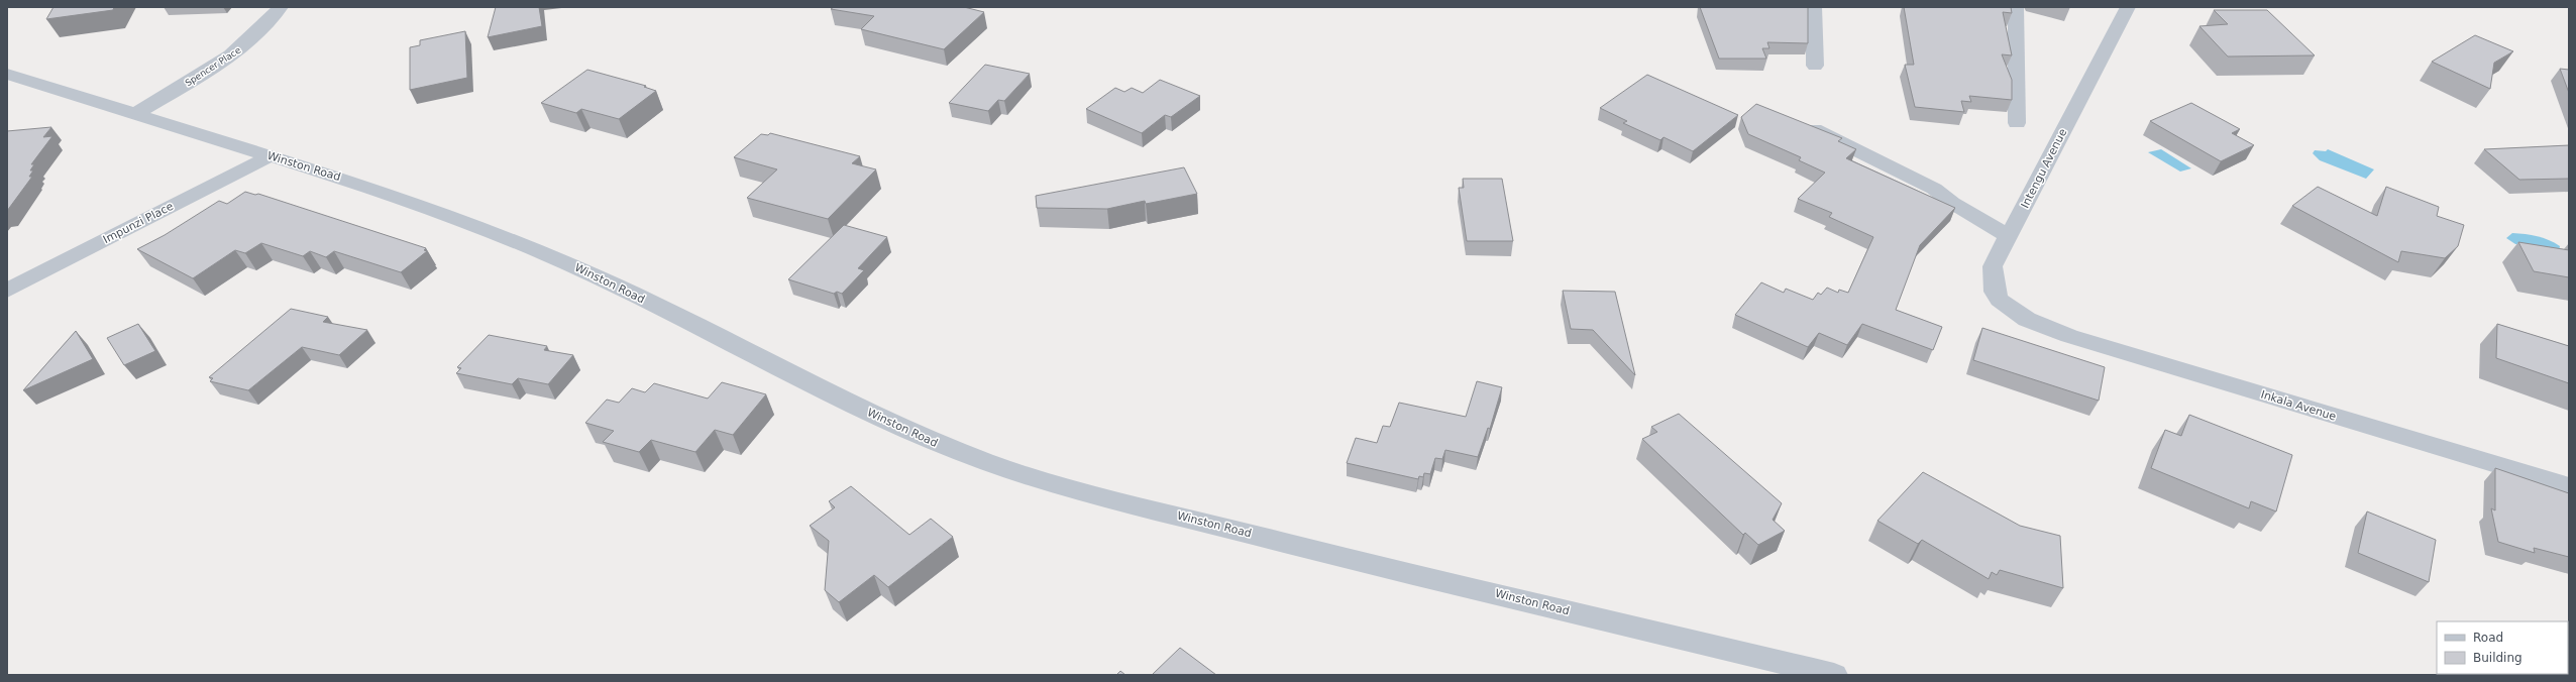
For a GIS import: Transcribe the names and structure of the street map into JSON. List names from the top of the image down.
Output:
{
  "streets": {
    "street": [
      "Spencer Place",
      "Winston Road",
      "Intengu Avenue",
      "Impunzi Place",
      "Inkala Avenue"
    ]
  },
  "crossings": [
    ["Spencer Place", "Winston Road"],
    ["Winston Road", "Impunzi Place"],
    ["Intengu Avenue", "Inkala Avenue"]
  ],
  "legend": ["Road", "Building"]
}
